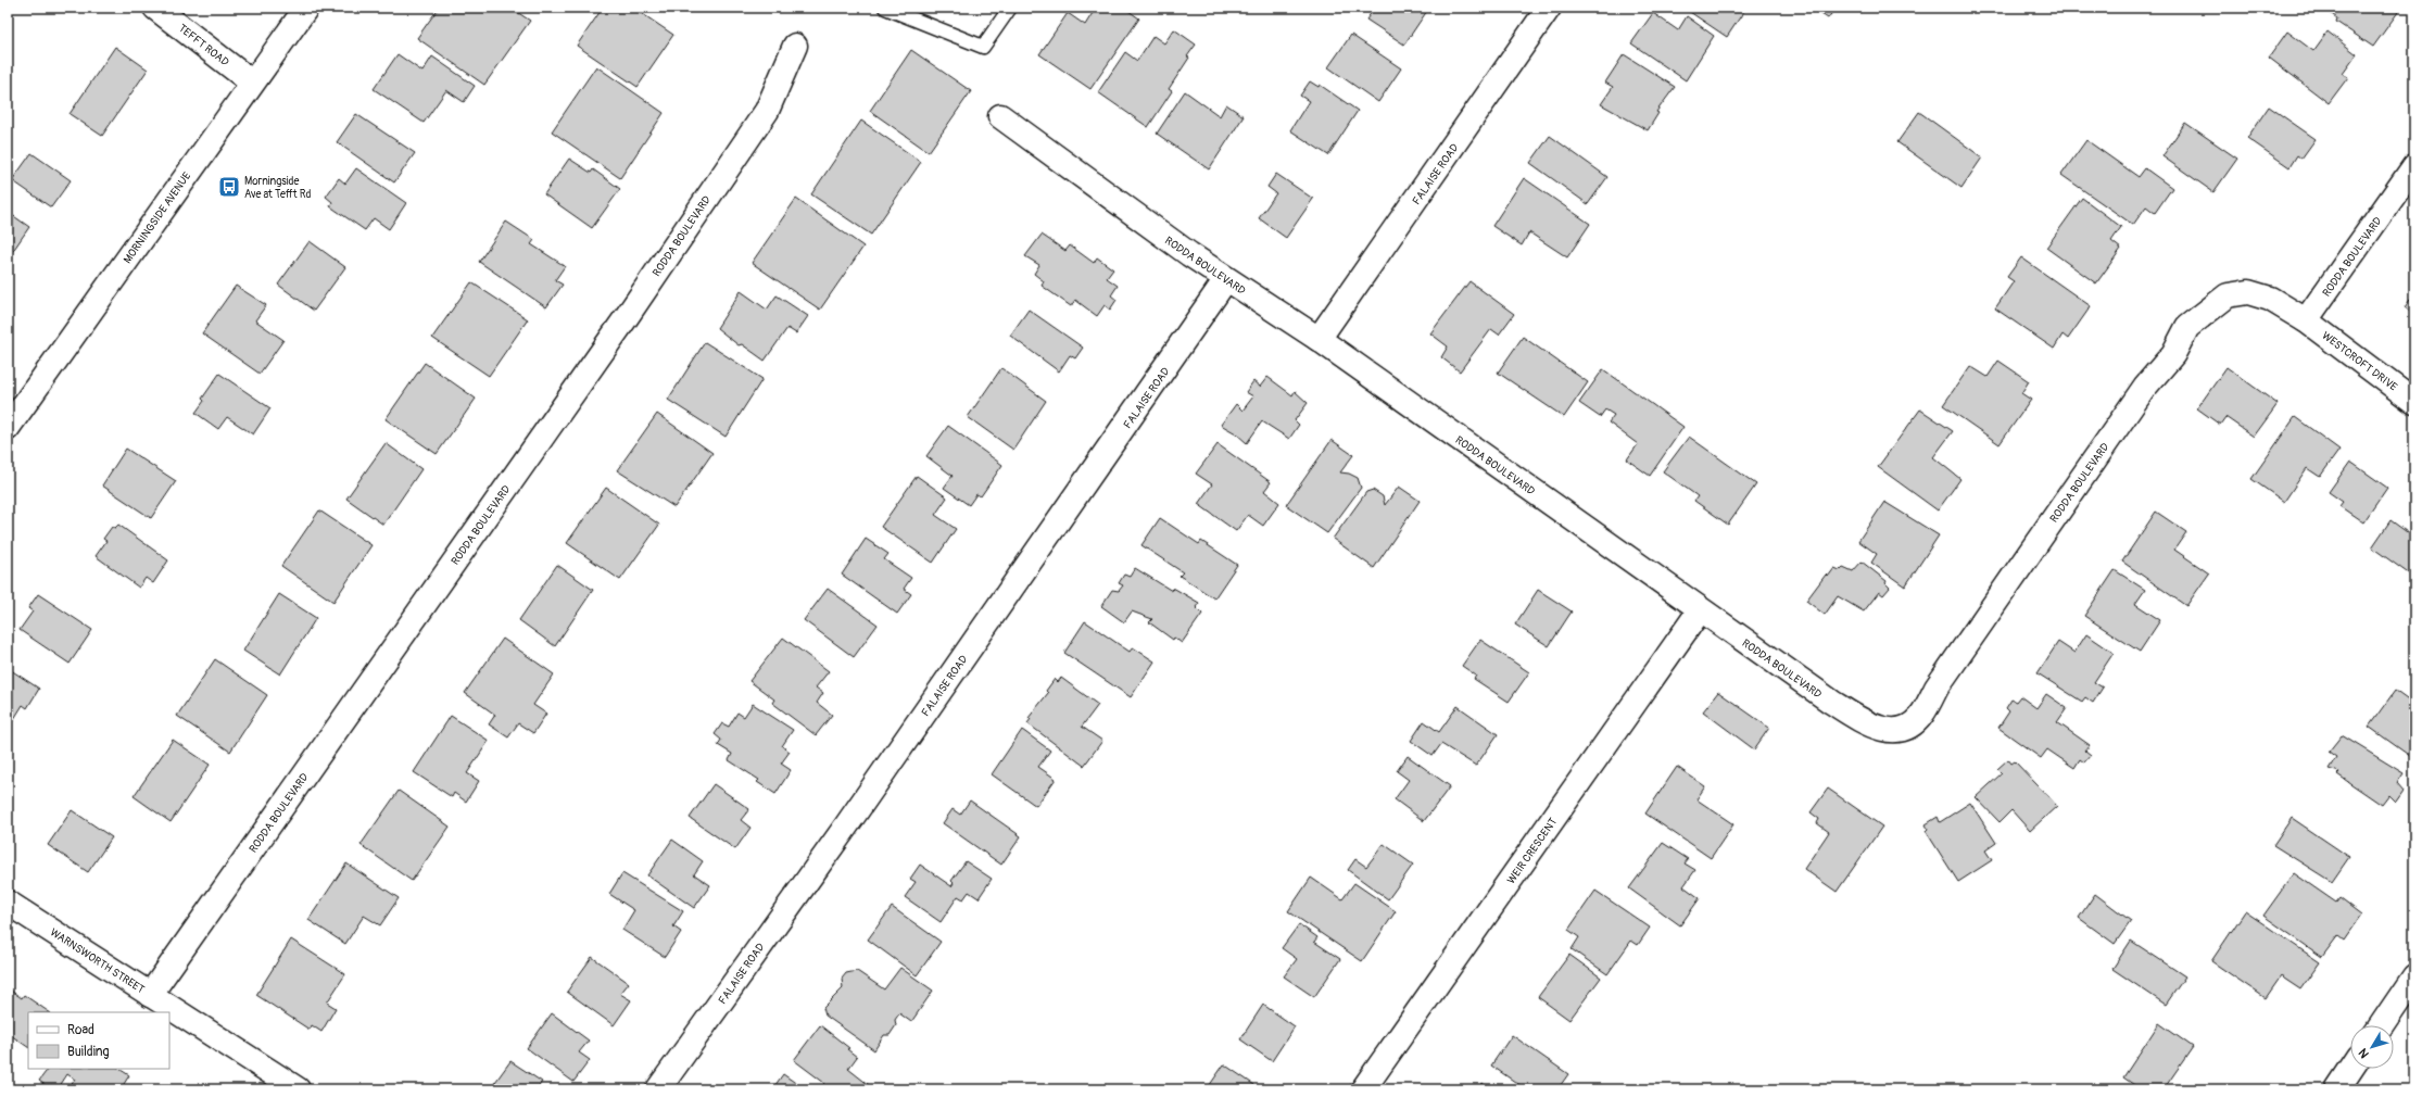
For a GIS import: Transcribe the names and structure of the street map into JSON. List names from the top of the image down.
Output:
{
  "streets": {
    "street": [
      "TEFFT ROAD",
      "FALAISE ROAD",
      "MORNINGSIDE AVENUE",
      "RODDA BOULEVARD",
      "WESTCROFT DRIVE",
      "WEIR CRESCENT",
      "WARNSWORTH STREET"
    ]
  },
  "crossings": [
    ["TEFFT ROAD", "MORNINGSIDE AVENUE"],
    ["FALAISE ROAD", "RODDA BOULEVARD"],
    ["RODDA BOULEVARD", "WESTCROFT DRIVE"],
    ["RODDA BOULEVARD", "WEIR CRESCENT"],
    ["RODDA BOULEVARD", "WARNSWORTH STREET"]
  ],
  "places": {
    "bus stop": ["Morningside Ave at Tefft Rd"]
  },
  "legend": ["Road", "Building"],
  "north": "bottom left"
}
